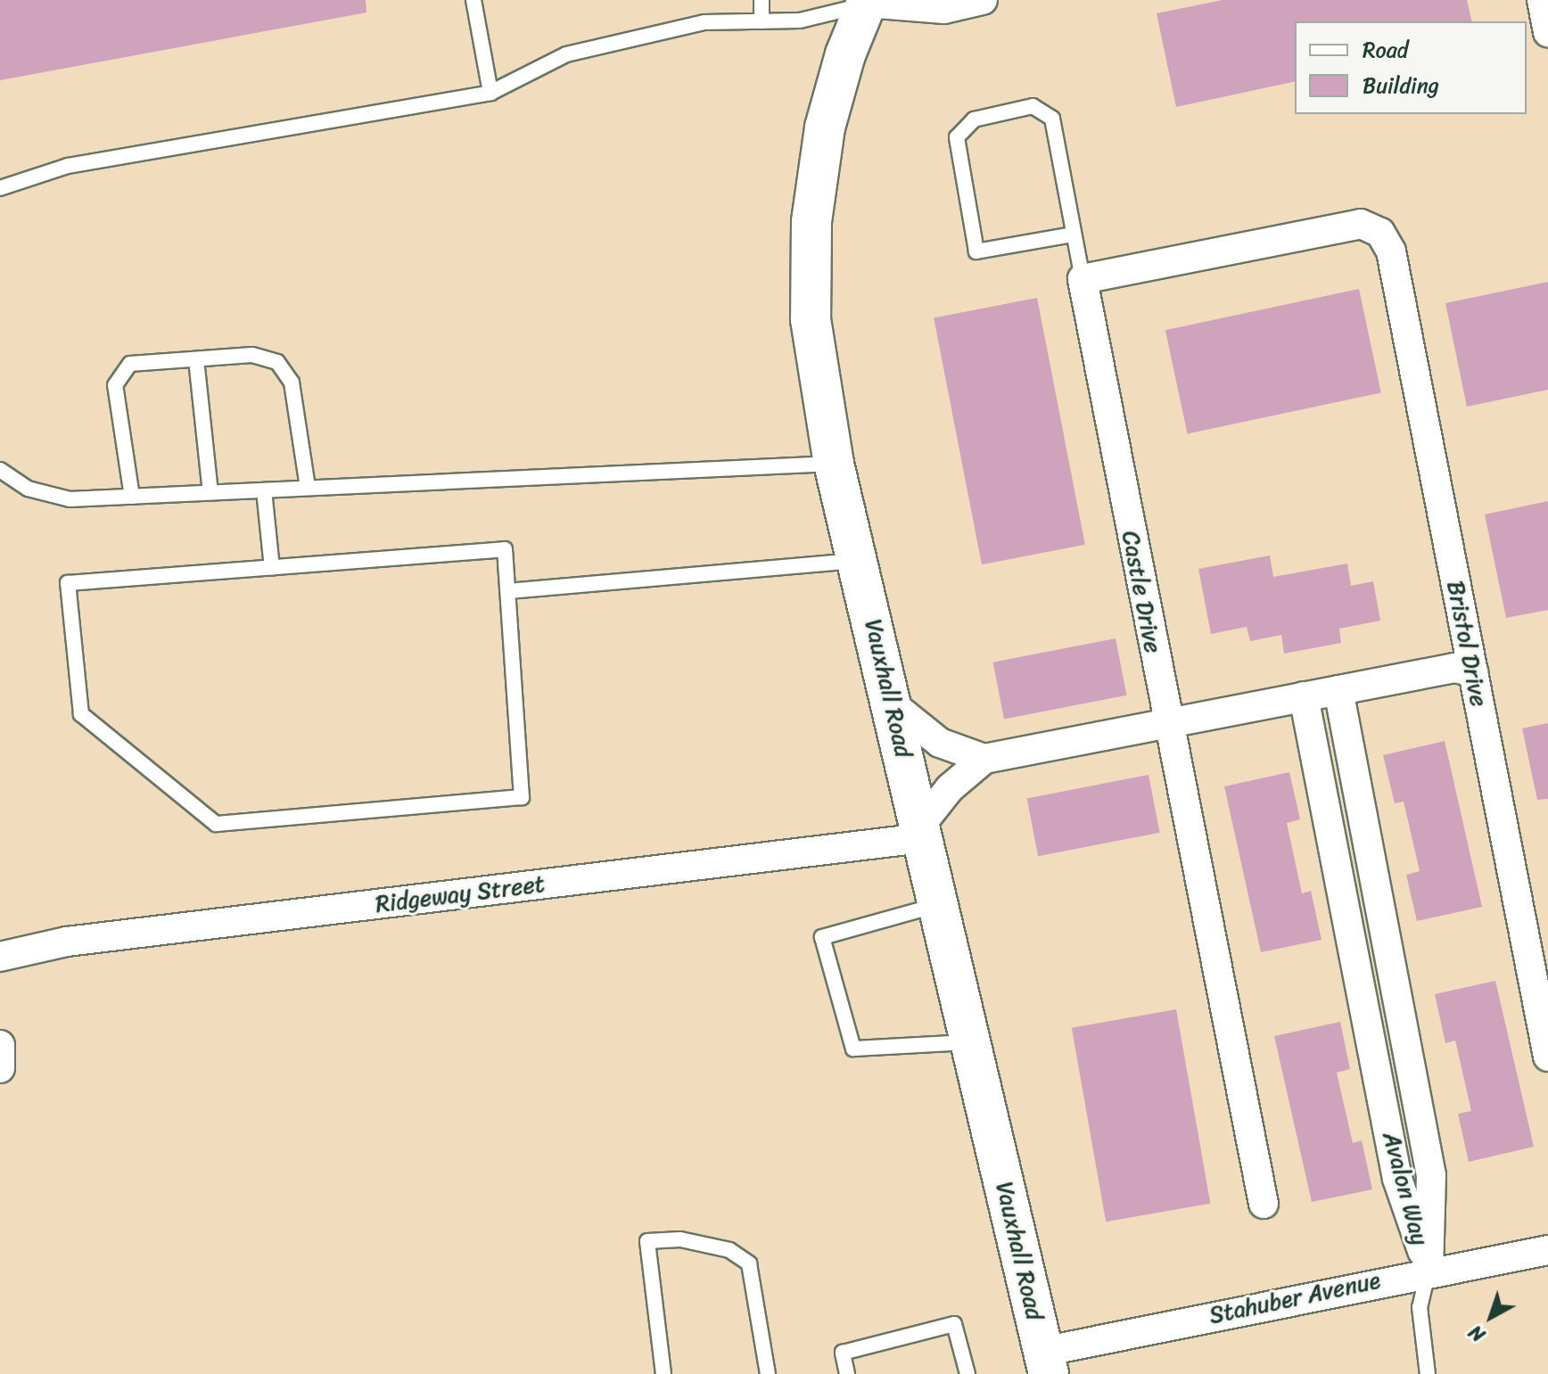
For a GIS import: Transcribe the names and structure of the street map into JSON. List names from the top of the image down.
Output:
{
  "streets": {
    "street": [
      "Castle Drive",
      "Bristol Drive",
      "Vauxhall Road",
      "Ridgeway Street",
      "Avalon Way",
      "Stahuber Avenue"
    ]
  },
  "crossings": [
    ["Castle Drive", "Bristol Drive"],
    ["Vauxhall Road", "Ridgeway Street"],
    ["Vauxhall Road", "Stahuber Avenue"],
    ["Avalon Way", "Stahuber Avenue"]
  ],
  "legend": ["Road", "Building"],
  "north": "bottom left"
}
